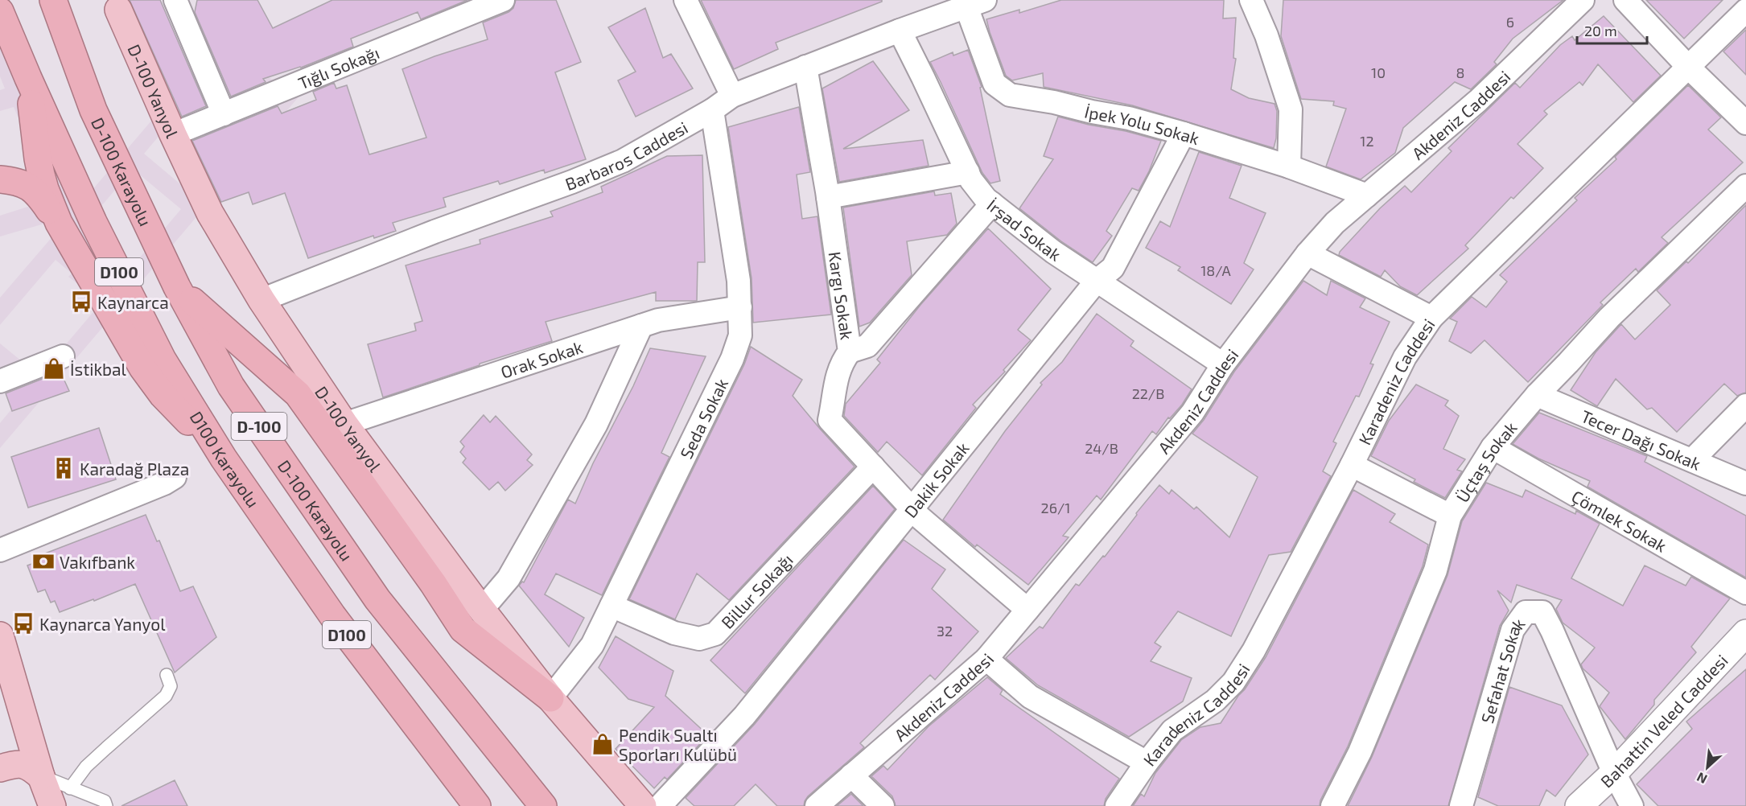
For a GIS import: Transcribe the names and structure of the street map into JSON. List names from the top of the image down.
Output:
{
  "streets": {
    "highway": [
      "D-100 Karayolu",
      "D100",
      "D-100",
      "D100 Karayolu"
    ],
    "main road": ["D-100 Yanyol"],
    "street": [
      "Tığlı Sokağı",
      "Akdeniz Caddesi",
      "İpek Yolu Sokak",
      "Barbaros Caddesi",
      "İrşad Sokak",
      "Kargı Sokak",
      "Orak Sokak",
      "Karadeniz Caddesi",
      "Seda Sokak",
      "Tecer Dağı Sokak",
      "Üçtaş Sokak",
      "Dakik Sokak",
      "Çömlek Sokak",
      "Billur Sokağı",
      "Sefahat Sokak",
      "Bahattin Veled Caddesi"
    ]
  },
  "crossings": [
    ["Tığlı Sokağı", "D-100 Yanyol"],
    ["D-100 Yanyol", "Barbaros Caddesi"],
    ["D-100 Yanyol", "Orak Sokak"],
    ["D-100 Yanyol", "Seda Sokak"],
    ["Akdeniz Caddesi", "İpek Yolu Sokak"],
    ["Akdeniz Caddesi", "İrşad Sokak"],
    ["Akdeniz Caddesi", "Kargı Sokak"],
    ["İpek Yolu Sokak", "Barbaros Caddesi"],
    ["İpek Yolu Sokak", "Dakik Sokak"],
    ["Barbaros Caddesi", "İrşad Sokak"],
    ["Barbaros Caddesi", "Kargı Sokak"],
    ["Barbaros Caddesi", "Seda Sokak"],
    ["İrşad Sokak", "Dakik Sokak"],
    ["Kargı Sokak", "Dakik Sokak"],
    ["Kargı Sokak", "Billur Sokağı"],
    ["Orak Sokak", "Seda Sokak"],
    ["Seda Sokak", "Billur Sokağı"],
    ["Tecer Dağı Sokak", "Üçtaş Sokak"],
    ["Üçtaş Sokak", "Çömlek Sokak"],
    ["Sefahat Sokak", "Bahattin Veled Caddesi"]
  ],
  "places": {
    "bus stop": ["Kaynarca", "Kaynarca Yanyol"],
    "shop": ["İstikbal", "Pendik Sualtı Sporları Kulübü"],
    "building": ["Karadağ Plaza"],
    "bank": ["Vakıfbank"]
  },
  "house_numbers": [
    "6",
    "10",
    "8",
    "12",
    "18/A",
    "22/B",
    "24/B",
    "26/1",
    "32"
  ],
  "scale_bar": "20 m",
  "north": "bottom left"
}
